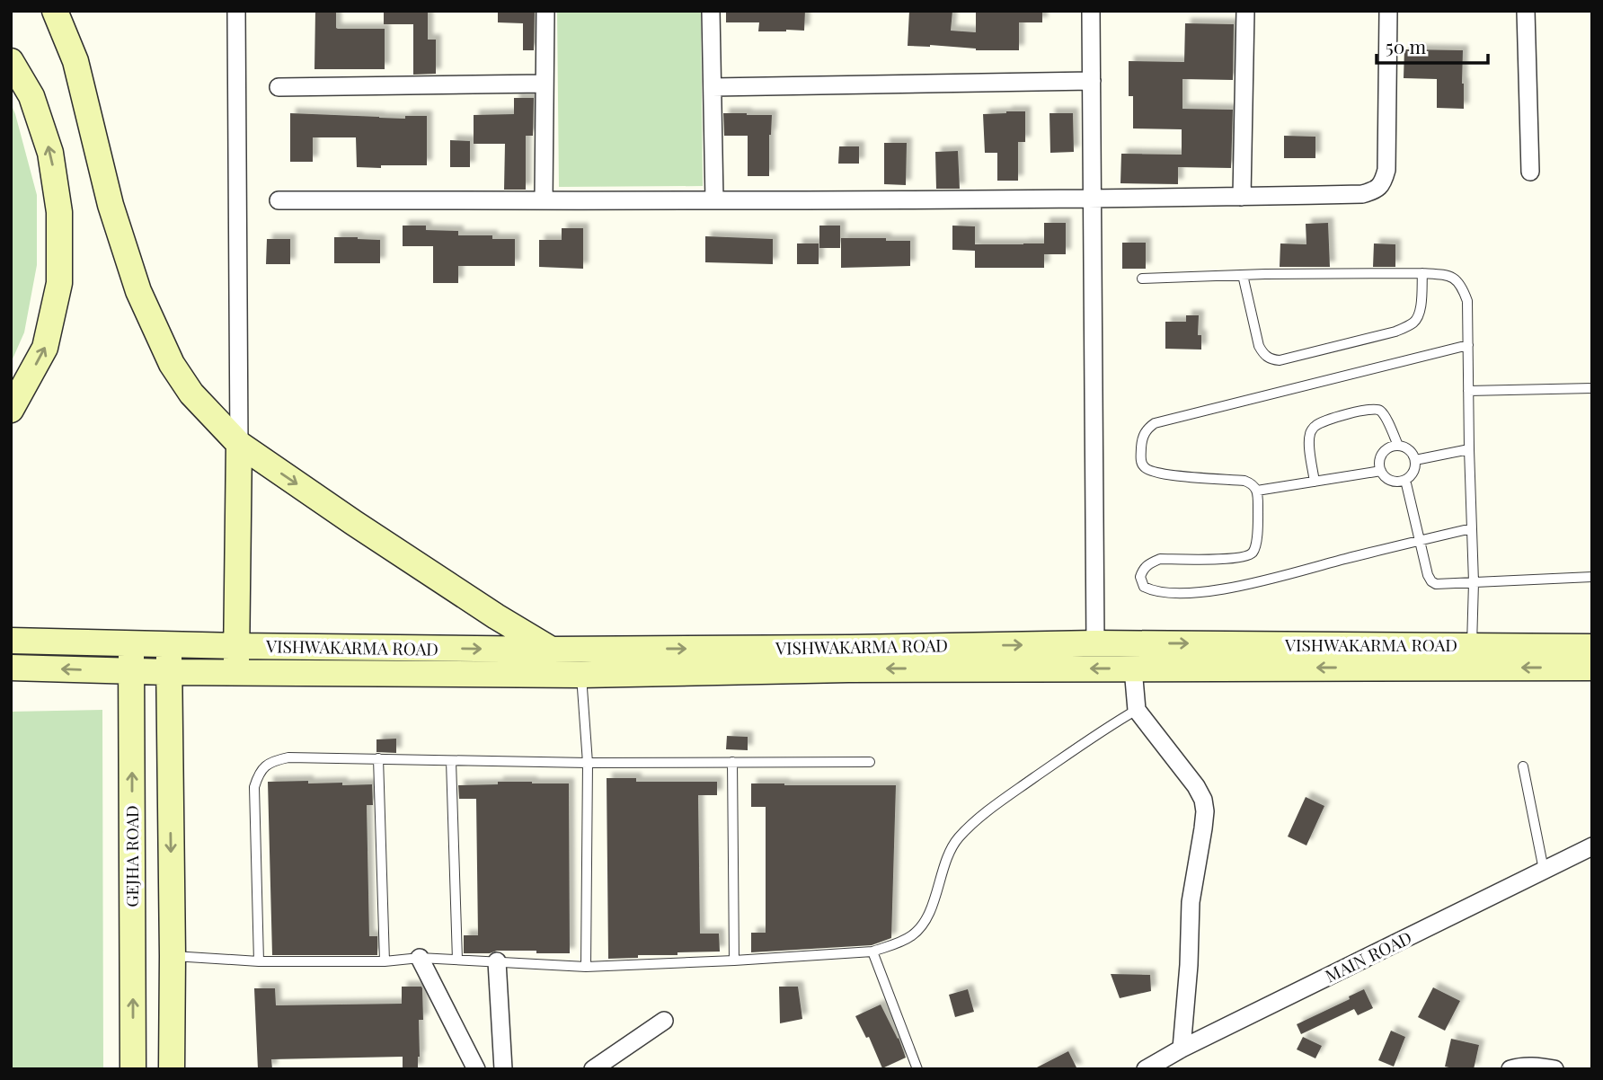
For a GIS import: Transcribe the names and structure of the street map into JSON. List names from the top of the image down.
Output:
{
  "streets": {
    "main road": ["VISHWAKARMA ROAD", "GEJHA ROAD"],
    "street": ["MAIN ROAD"]
  },
  "crossings": [
    ["VISHWAKARMA ROAD", "GEJHA ROAD"]
  ],
  "scale_bar": "50 m"
}
